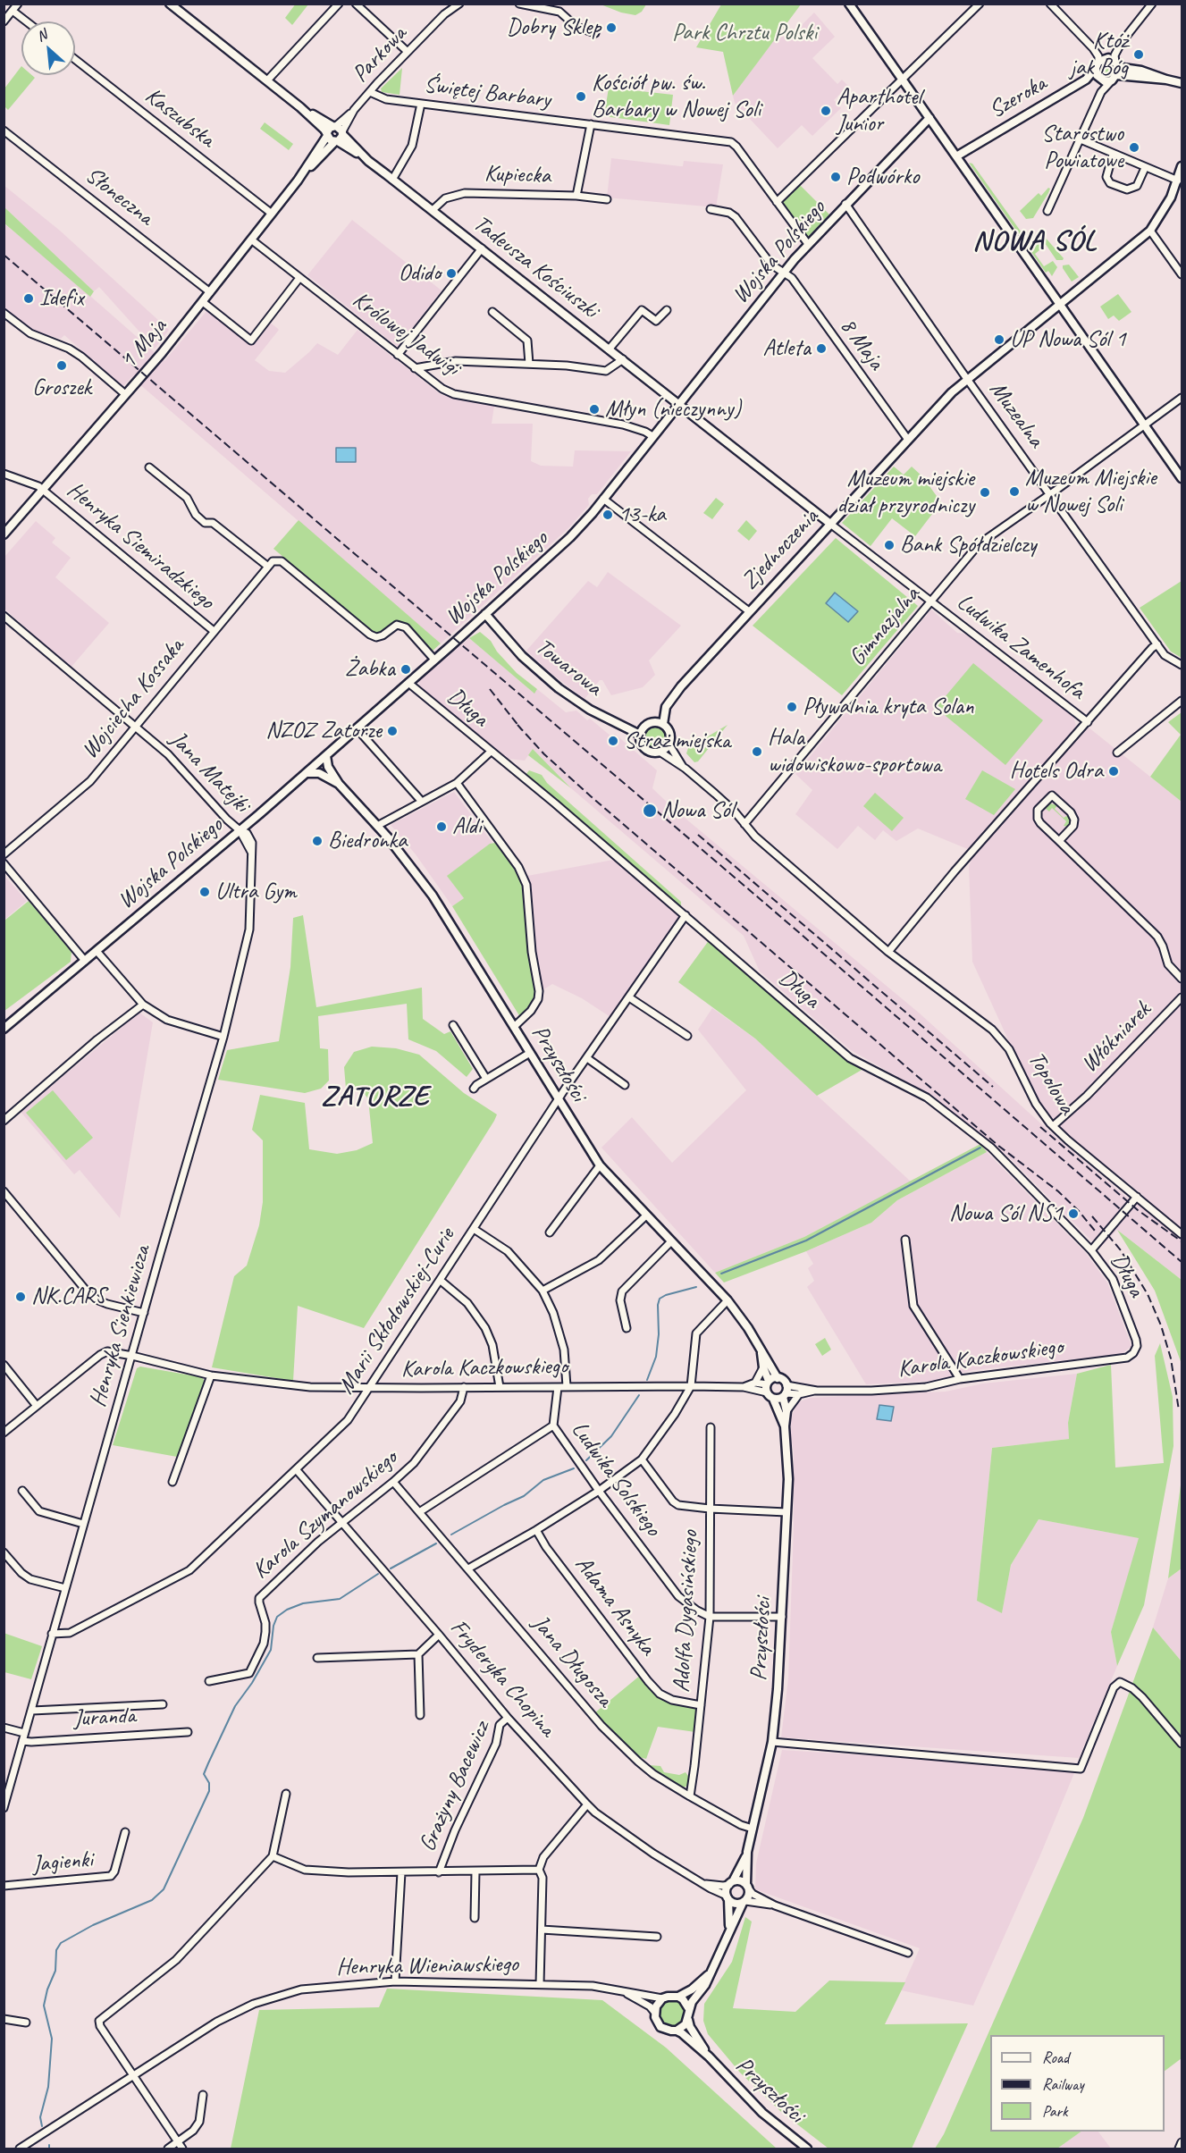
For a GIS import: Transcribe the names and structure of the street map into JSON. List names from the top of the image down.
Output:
{
  "streets": {
    "street": [
      "Parkowa",
      "Świętej Barbary",
      "Szeroka",
      "Kaszubska",
      "Kupiecka",
      "Słoneczna",
      "Wojska Polskiego",
      "Tadeusza Kościuszki",
      "Królowej Jadwigi",
      "1 Maja",
      "8 Maja",
      "Muzealna",
      "Henryka Siemiradzkiego",
      "Zjednoczenia",
      "Gimnazjalna",
      "Ludwika Zamenhofa",
      "Towarowa",
      "Wojciecha Kossaka",
      "Długa",
      "Jana Matejki",
      "Włókniarek",
      "Przyszłości",
      "Topolowa",
      "Marii Skłodowskiej-Curie",
      "Henryka Sienkiewicza",
      "Karola Kaczkowskiego",
      "Ludwika Solskiego",
      "Karola Szymanowskiego",
      "Adama Asnyka",
      "Adolfa Dygasińskiego",
      "Jana Długosza",
      "Fryderyka Chopina",
      "Juranda",
      "Grażyny Bacewicz",
      "Jagienki",
      "Henryka Wieniawskiego"
    ]
  },
  "crossings": [
    ["Parkowa", "Świętej Barbary"],
    ["Parkowa", "Tadeusza Kościuszki"],
    ["Parkowa", "1 Maja"],
    ["Świętej Barbary", "Wojska Polskiego"],
    ["Kaszubska", "1 Maja"],
    ["Kupiecka", "Tadeusza Kościuszki"],
    ["Słoneczna", "1 Maja"],
    ["Wojska Polskiego", "Tadeusza Kościuszki"],
    ["Wojska Polskiego", "Królowej Jadwigi"],
    ["Wojska Polskiego", "8 Maja"],
    ["Wojska Polskiego", "Muzealna"],
    ["Wojska Polskiego", "Towarowa"],
    ["Wojska Polskiego", "Wojciecha Kossaka"],
    ["Wojska Polskiego", "Długa"],
    ["Wojska Polskiego", "Jana Matejki"],
    ["Wojska Polskiego", "Przyszłości"],
    ["Wojska Polskiego", "Henryka Sienkiewicza"],
    ["Tadeusza Kościuszki", "1 Maja"],
    ["Tadeusza Kościuszki", "Zjednoczenia"],
    ["Tadeusza Kościuszki", "Ludwika Zamenhofa"],
    ["Królowej Jadwigi", "1 Maja"],
    ["1 Maja", "Henryka Siemiradzkiego"],
    ["8 Maja", "Zjednoczenia"],
    ["Muzealna", "Zjednoczenia"],
    ["Muzealna", "Gimnazjalna"],
    ["Henryka Siemiradzkiego", "Wojciecha Kossaka"],
    ["Zjednoczenia", "Ludwika Zamenhofa"],
    ["Zjednoczenia", "Towarowa"],
    ["Gimnazjalna", "Ludwika Zamenhofa"],
    ["Gimnazjalna", "Topolowa"],
    ["Wojciecha Kossaka", "Jana Matejki"],
    ["Długa", "Marii Skłodowskiej-Curie"],
    ["Długa", "Karola Kaczkowskiego"],
    ["Jana Matejki", "Henryka Sienkiewicza"],
    ["Włókniarek", "Topolowa"],
    ["Przyszłości", "Marii Skłodowskiej-Curie"],
    ["Przyszłości", "Karola Kaczkowskiego"],
    ["Przyszłości", "Jana Długosza"],
    ["Przyszłości", "Fryderyka Chopina"],
    ["Przyszłości", "Henryka Wieniawskiego"],
    ["Marii Skłodowskiej-Curie", "Henryka Sienkiewicza"],
    ["Marii Skłodowskiej-Curie", "Karola Kaczkowskiego"],
    ["Marii Skłodowskiej-Curie", "Fryderyka Chopina"],
    ["Henryka Sienkiewicza", "Karola Kaczkowskiego"],
    ["Henryka Sienkiewicza", "Juranda"],
    ["Karola Kaczkowskiego", "Karola Szymanowskiego"],
    ["Ludwika Solskiego", "Adolfa Dygasińskiego"],
    ["Karola Szymanowskiego", "Jana Długosza"],
    ["Karola Szymanowskiego", "Fryderyka Chopina"],
    ["Adama Asnyka", "Adolfa Dygasińskiego"],
    ["Adolfa Dygasińskiego", "Jana Długosza"],
    ["Fryderyka Chopina", "Grażyny Bacewicz"]
  ],
  "districts": ["NOWA SÓL", "ZATORZE"],
  "parks": ["Park Chrztu Polski"],
  "places": [
    "Dobry Sklep",
    "Któż jak Bóg",
    "Kościół pw. św. Barbary w Nowej Soli",
    "Aparthotel Junior",
    "Starostwo Powiatowe",
    "Podwórko",
    "Odido",
    "Idefix",
    "UP Nowa Sól 1",
    "Atleta",
    "Groszek",
    "Młyn (nieczynny)",
    "Muzeum Miejskie w Nowej Soli",
    "Muzeum miejskie dział przyrodniczy",
    "13-ka",
    "Bank Spółdzielczy",
    "Żabka",
    "Pływalnia kryta Solan",
    "NZOZ Zatorze",
    "Straż miejska",
    "Hala widowiskowo-sportowa",
    "Hotels Odra",
    "Nowa Sól",
    "Aldi",
    "Biedronka",
    "Ultra Gym",
    "Nowa Sól NS1",
    "NK.CARS"
  ],
  "legend": ["Road", "Railway", "Park"],
  "north": "top left"
}
